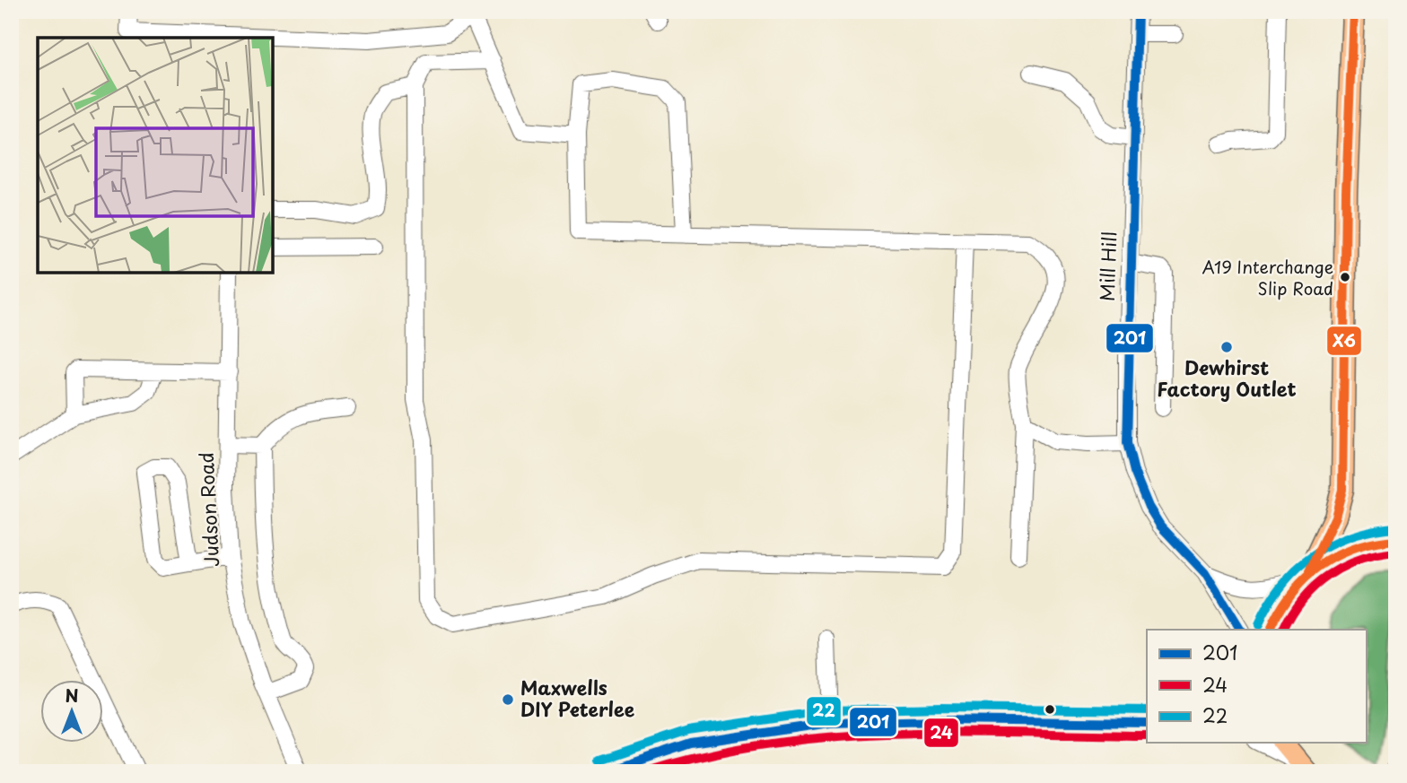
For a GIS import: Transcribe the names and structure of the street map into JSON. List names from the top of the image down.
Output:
{
  "streets": {
    "street": ["Mill Hill", "Judson Road"]
  },
  "places": ["A19 Interchange Slip Road", "Dewhirst Factory Outlet", "Maxwells DIY Peterlee"],
  "lines": [
    "transit line 201",
    "transit line X6",
    "transit line 22",
    "transit line 24"
  ],
  "legend": ["201", "24", "22"],
  "north": "top"
}
